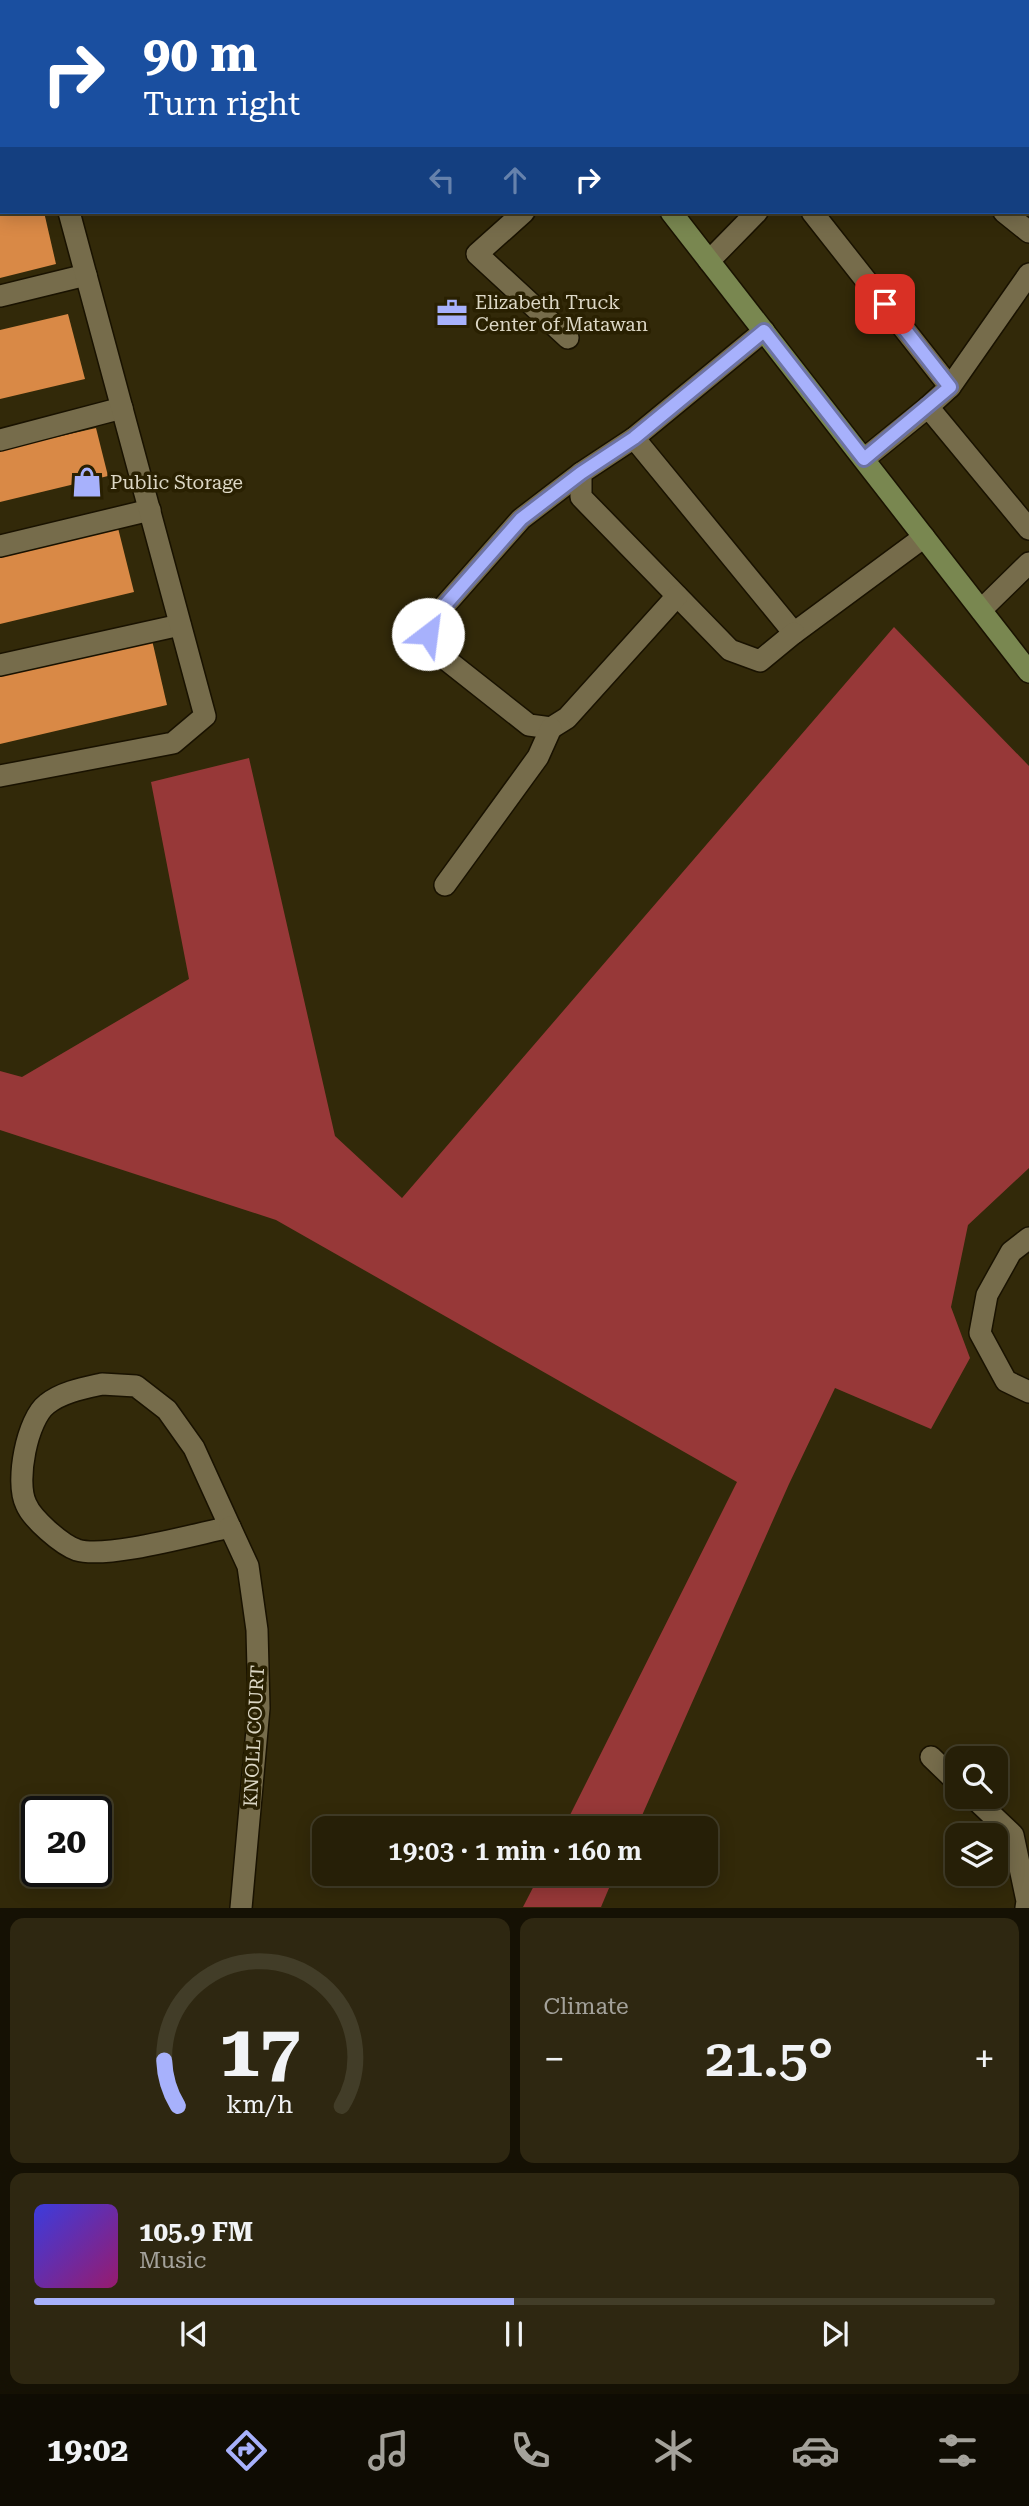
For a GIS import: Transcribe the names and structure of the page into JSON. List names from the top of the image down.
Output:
{
  "streets": {
    "street": ["KNOLL COURT"]
  },
  "places": {
    "office": ["Elizabeth Truck Center of Matawan"],
    "shop": ["Public Storage"]
  },
  "page": {
    "turn": ["90 m", "Turn right"],
    "limit": "20",
    "trip": "19:03 · 1 min · 160 m",
    "tile": "Climate",
    "heat": ["−", "21.5°", "+"],
    "song": ["105.9 FM", "Music"],
    "tabs": "19:02",
    "gauge": ["17", "km/h"]
  }
}
